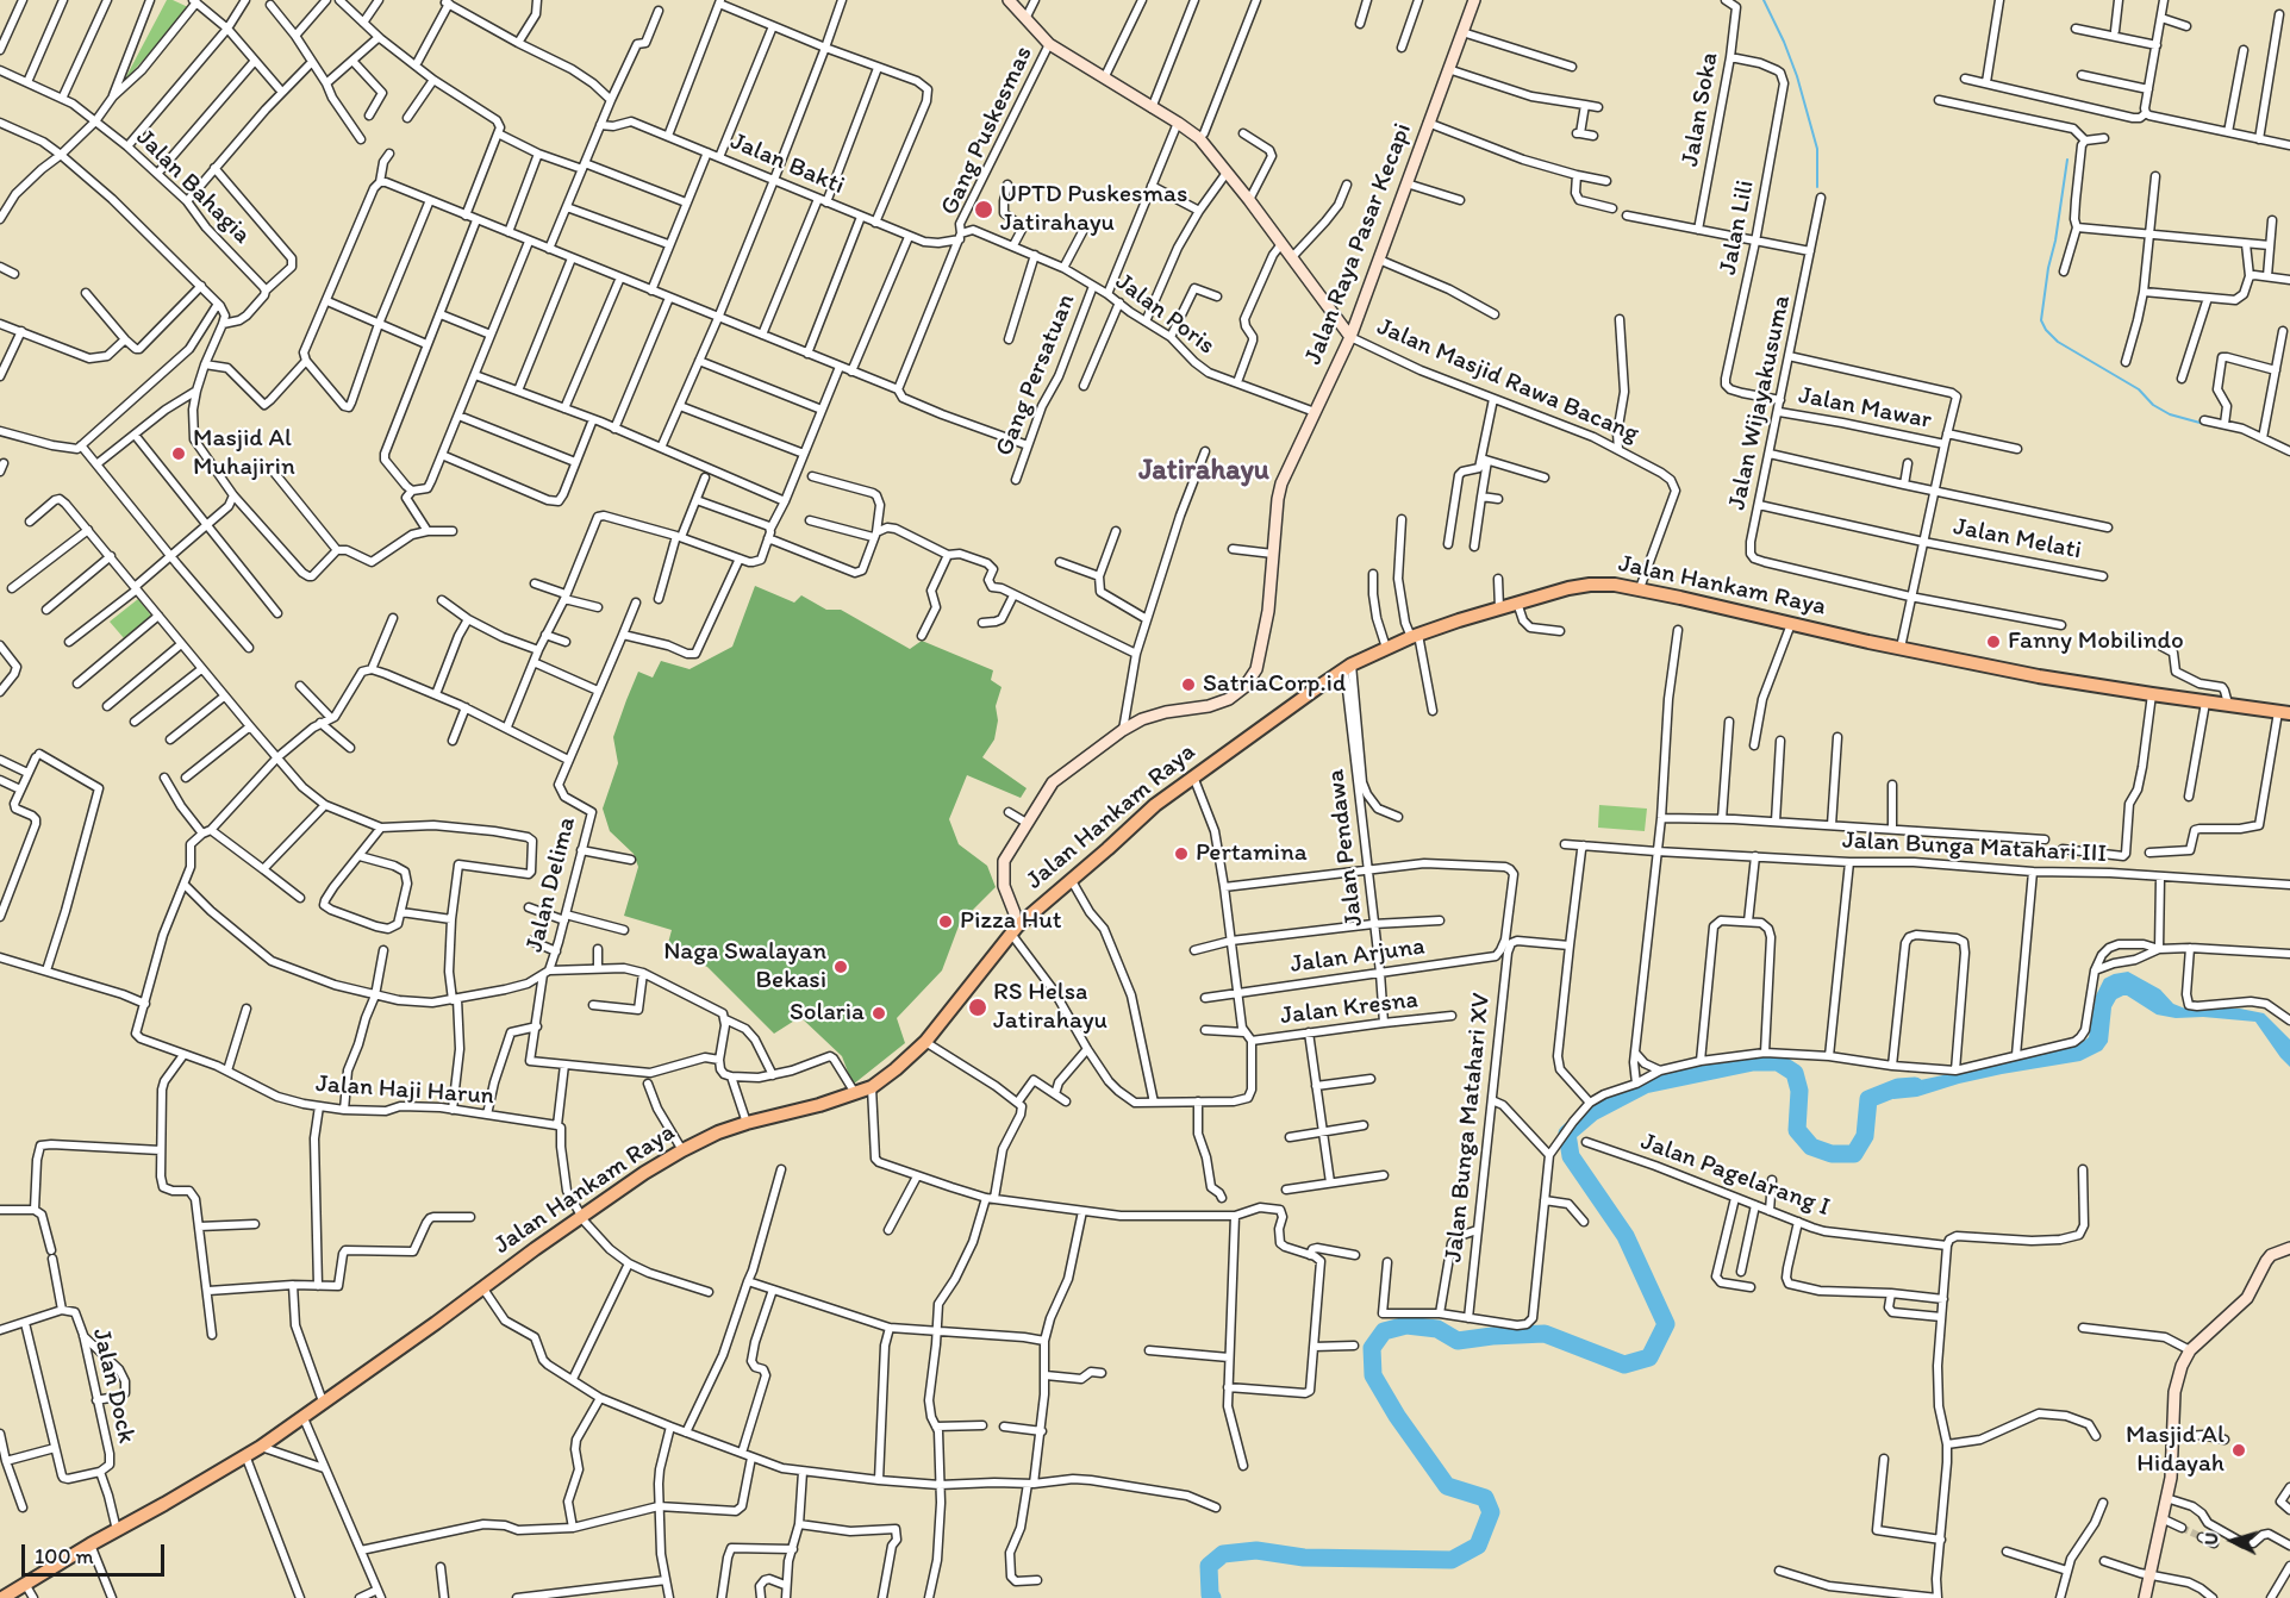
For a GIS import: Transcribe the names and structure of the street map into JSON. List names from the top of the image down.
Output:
{
  "streets": {
    "main road": ["Jalan Hankam Raya"],
    "street": [
      "Jalan Soka",
      "Gang Puskesmas",
      "Jalan Bakti",
      "Jalan Bahagia",
      "Jalan Lili",
      "Jalan Raya Pasar Kecapi",
      "Jalan Poris",
      "Gang Persatuan",
      "Jalan Masjid Rawa Bacang",
      "Jalan Wijayakusuma",
      "Jalan Mawar",
      "Jalan Melati",
      "Jalan Pendawa",
      "Jalan Bunga Matahari III",
      "Jalan Delima",
      "Jalan Arjuna",
      "Jalan Kresna",
      "Jalan Haji Harun",
      "Jalan Bunga Matahari XV",
      "Jalan Pagelarang I",
      "Jalan Dock"
    ]
  },
  "crossings": [
    ["Jalan Soka", "Jalan Lili"],
    ["Gang Puskesmas", "Jalan Bakti"],
    ["Gang Puskesmas", "Jalan Poris"],
    ["Gang Puskesmas", "Jalan Masjid Rawa Bacang"],
    ["Jalan Bakti", "Jalan Poris"],
    ["Jalan Lili", "Jalan Wijayakusuma"],
    ["Jalan Raya Pasar Kecapi", "Jalan Poris"],
    ["Jalan Raya Pasar Kecapi", "Jalan Masjid Rawa Bacang"],
    ["Jalan Raya Pasar Kecapi", "Jalan Hankam Raya"],
    ["Jalan Poris", "Gang Persatuan"],
    ["Jalan Masjid Rawa Bacang", "Jalan Hankam Raya"],
    ["Jalan Wijayakusuma", "Jalan Mawar"],
    ["Jalan Wijayakusuma", "Jalan Melati"],
    ["Jalan Hankam Raya", "Jalan Pendawa"],
    ["Jalan Pendawa", "Jalan Arjuna"],
    ["Jalan Pendawa", "Jalan Kresna"],
    ["Jalan Pendawa", "Jalan Bunga Matahari XV"],
    ["Jalan Arjuna", "Jalan Bunga Matahari XV"]
  ],
  "districts": ["Jatirahayu"],
  "places": [
    "UPTD Puskesmas Jatirahayu",
    "Masjid Al Muhajirin",
    "Fanny Mobilindo",
    "SatriaCorp.id",
    "Pertamina",
    "Pizza Hut",
    "Naga Swalayan Bekasi",
    "RS Helsa Jatirahayu",
    "Solaria",
    "Masjid Al Hidayah"
  ],
  "scale_bar": "100 m",
  "north": "left"
}
